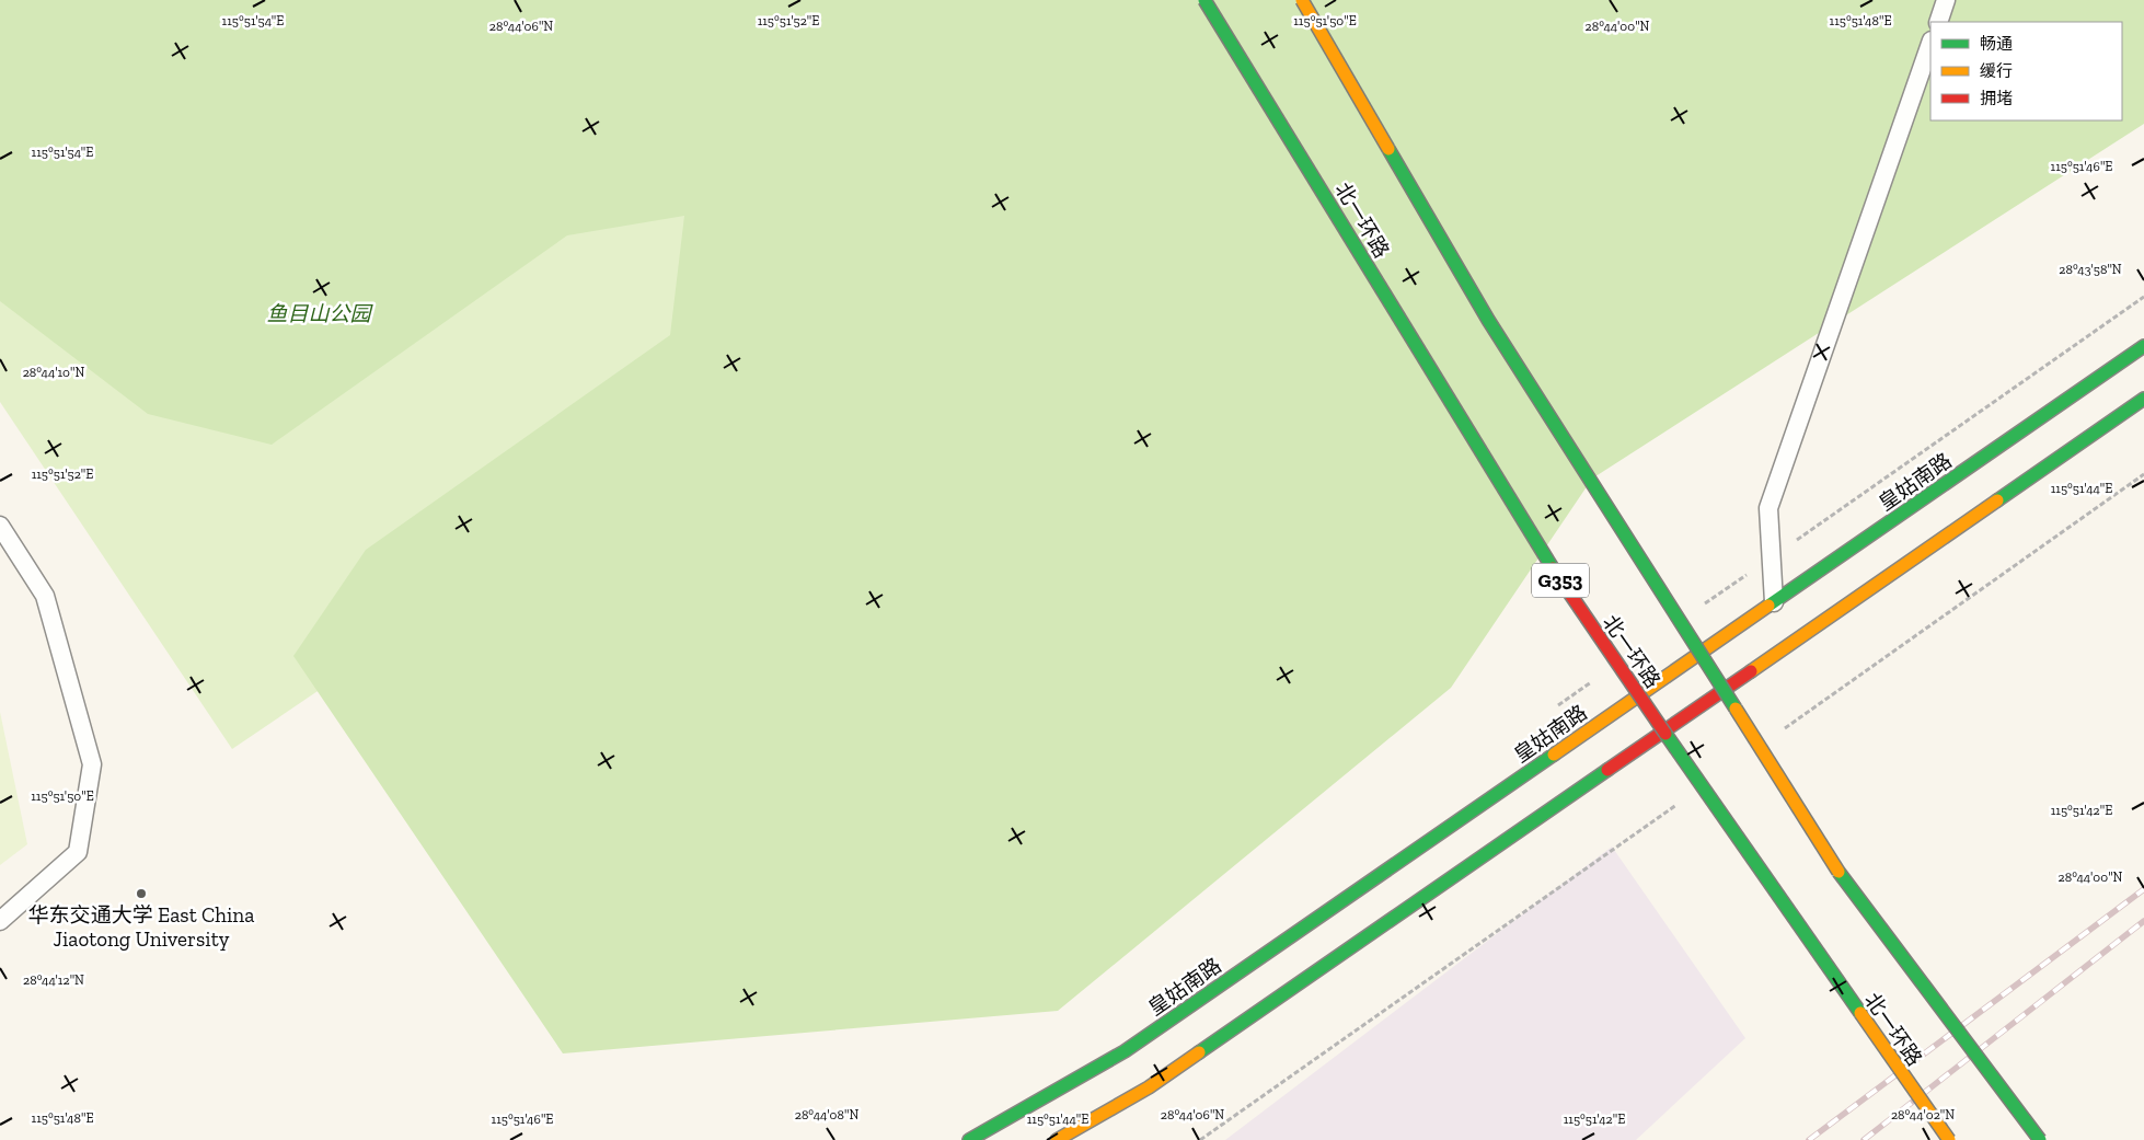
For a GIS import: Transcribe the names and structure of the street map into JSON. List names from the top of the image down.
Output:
{
  "streets": {
    "main road": ["北一环路", "皇姑南路", "G353"]
  },
  "parks": ["鱼目山公园"],
  "places": ["华东交通大学 East China Jiaotong University"],
  "legend": ["畅通", "缓行", "拥堵"],
  "coordinates": [
    "115°51'54\"E",
    "115°51'52\"E",
    "115°51'50\"E",
    "115°51'48\"E",
    "28°44'00\"N",
    "28°44'06\"N",
    "115°51'46\"E",
    "28°43'58\"N",
    "28°44'10\"N",
    "115°51'44\"E",
    "115°51'42\"E",
    "28°44'12\"N",
    "28°44'08\"N",
    "28°44'02\"N"
  ]
}
